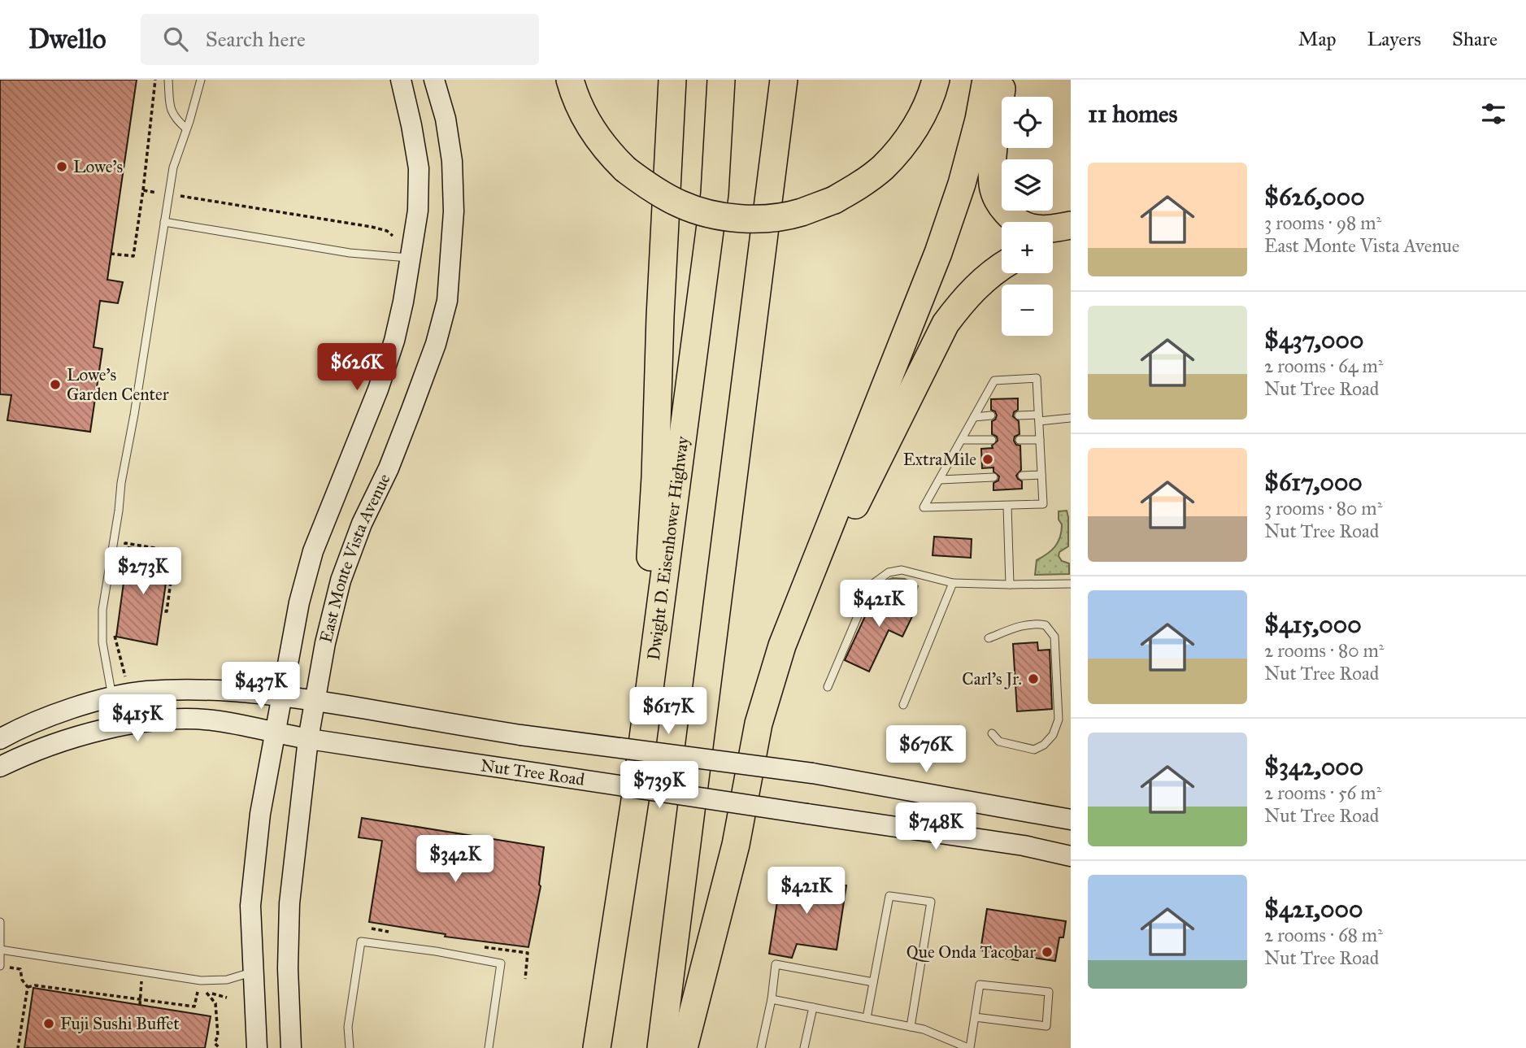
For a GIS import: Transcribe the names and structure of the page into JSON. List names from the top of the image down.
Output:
{
  "streets": {
    "highway": ["Dwight D. Eisenhower Highway"],
    "main road": ["East Monte Vista Avenue", "Nut Tree Road"]
  },
  "crossings": [
    ["East Monte Vista Avenue", "Nut Tree Road"]
  ],
  "places": [
    "Lowe's",
    "Lowe's Garden Center",
    "ExtraMile",
    "Carl's Jr.",
    "Que Onda Tacobar",
    "Fuji Sushi Buffet"
  ],
  "page": {
    "header": "Dwello",
    "search": "Search here",
    "nav": ["Map", "Layers", "Share"],
    "heading": "11 homes",
    "map_buttons": ["+", "−"],
    "list": [
      {
        "name": "$626,000",
        "note": "3 rooms · 98 m² · East Monte Vista Avenue"
      },
      {
        "name": "$437,000",
        "note": "2 rooms · 64 m² · Nut Tree Road"
      },
      {
        "name": "$617,000",
        "note": "3 rooms · 80 m² · Nut Tree Road"
      },
      {
        "name": "$415,000",
        "note": "2 rooms · 80 m² · Nut Tree Road"
      },
      {
        "name": "$342,000",
        "note": "2 rooms · 56 m² · Nut Tree Road"
      },
      {
        "name": "$421,000",
        "note": "2 rooms · 68 m² · Nut Tree Road"
      }
    ],
    "price": [
      "$626K",
      "$273K",
      "$421K",
      "$437K",
      "$617K",
      "$415K",
      "$676K",
      "$739K",
      "$748K",
      "$342K",
      "$421K"
    ]
  }
}
